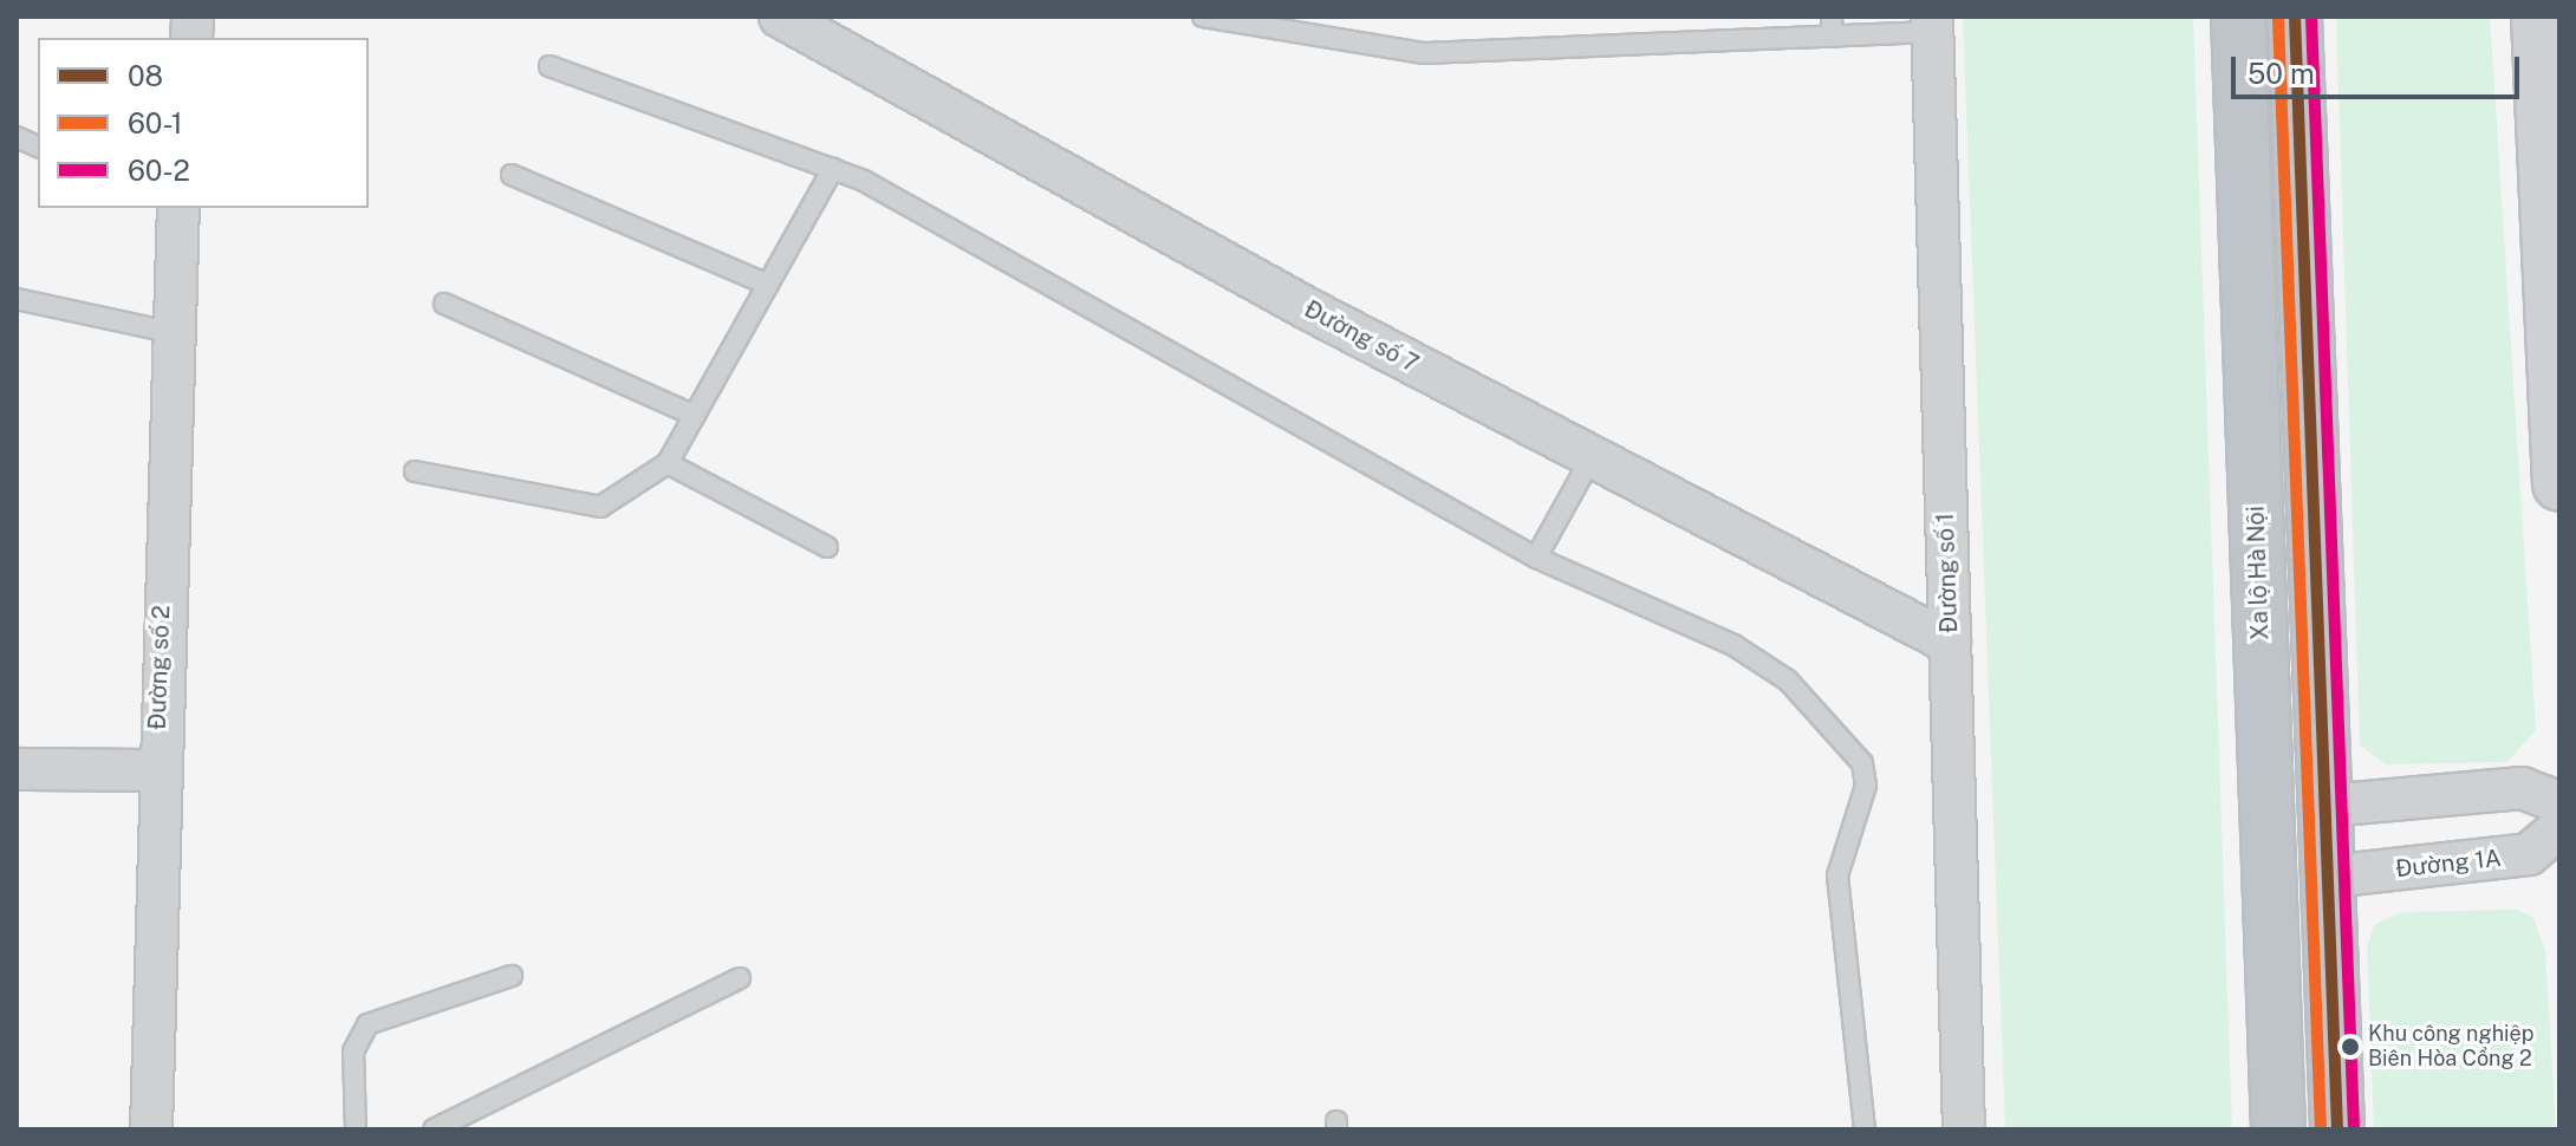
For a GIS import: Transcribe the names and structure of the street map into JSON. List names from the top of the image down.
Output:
{
  "streets": {
    "highway": ["Xa lộ Hà Nội"],
    "street": [
      "Đường số 7",
      "Đường số 1",
      "Đường số 2",
      "Đường 1A"
    ]
  },
  "crossings": [
    ["Đường số 7", "Đường số 1"]
  ],
  "places": ["Khu công nghiệp Biên Hòa Cổng 2"],
  "lines": ["transit line 08", "transit line 60-2", "transit line 60-1"],
  "legend": ["08", "60-1", "60-2"],
  "scale_bar": "50 m"
}
